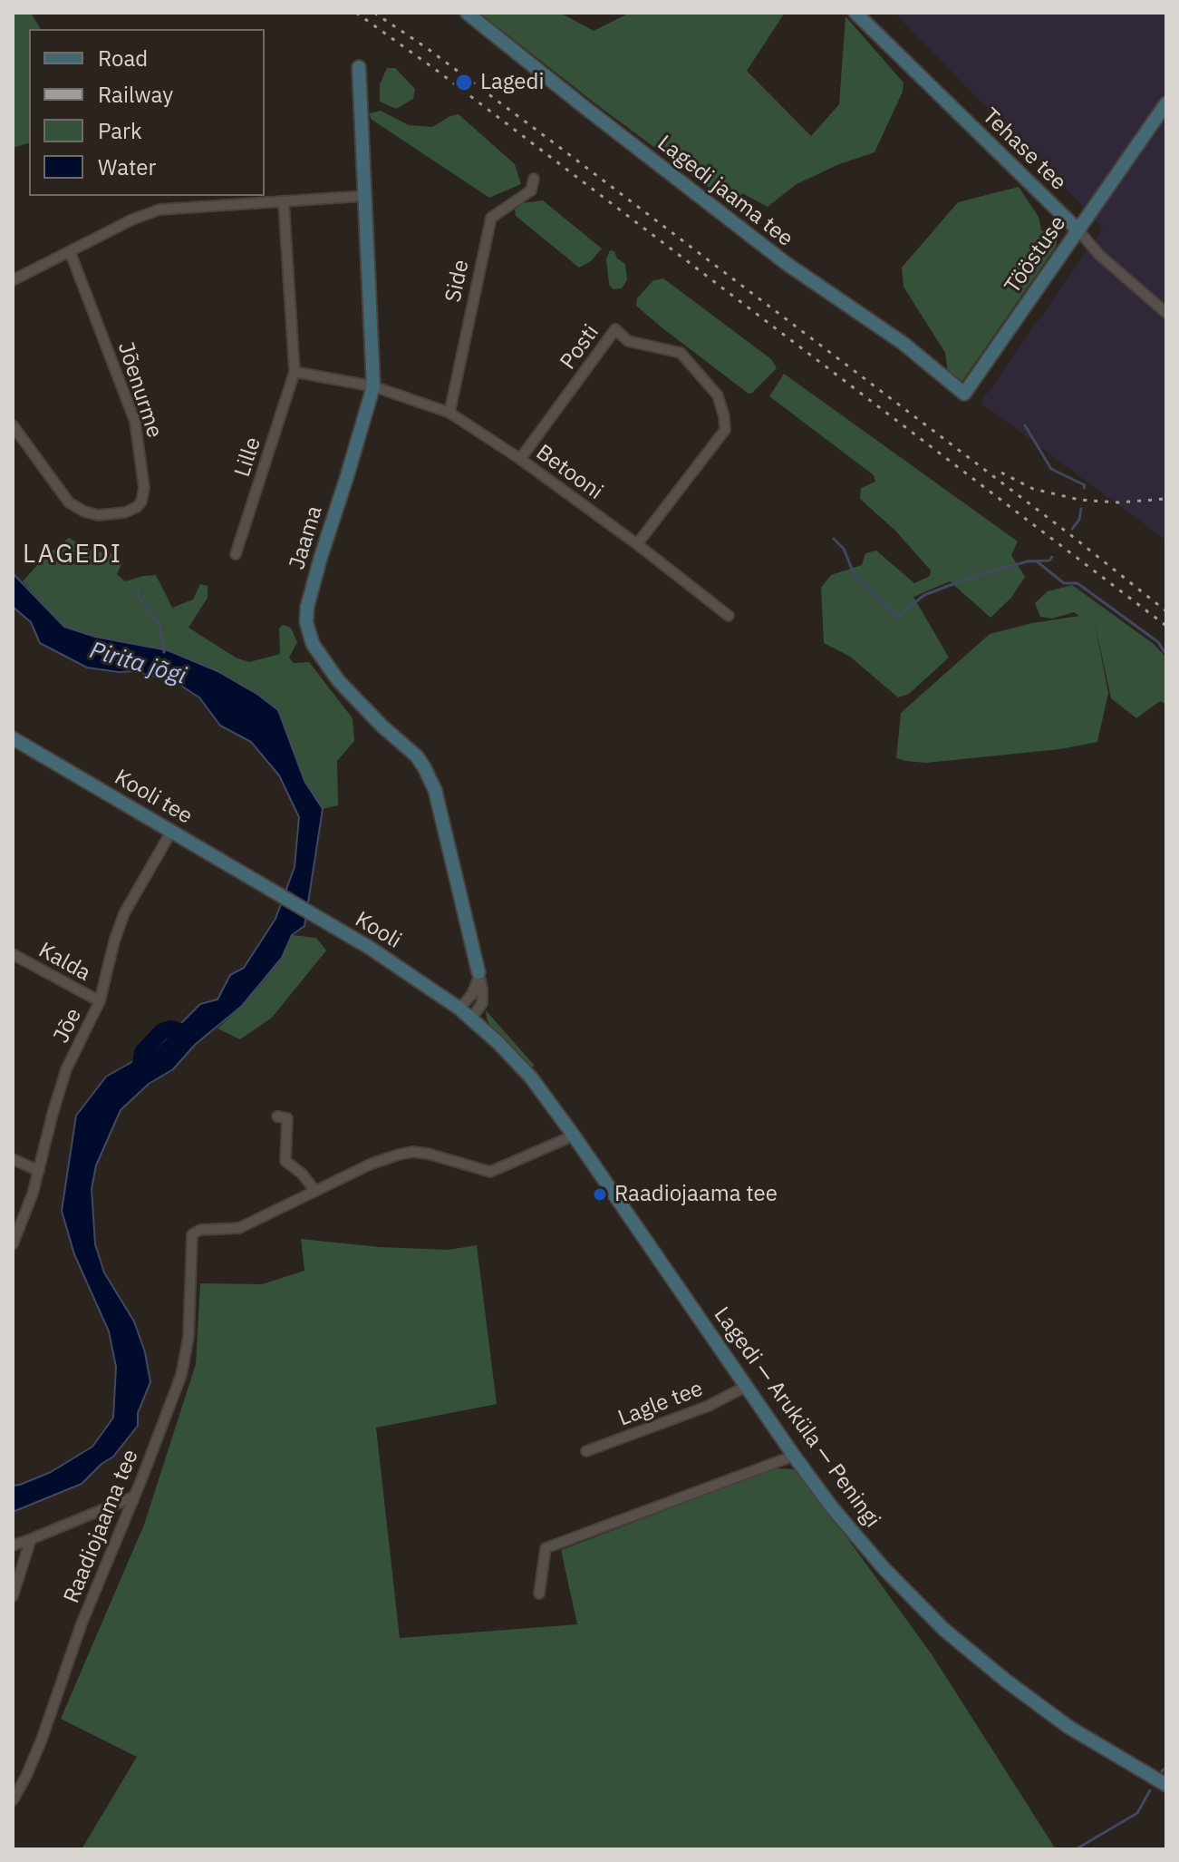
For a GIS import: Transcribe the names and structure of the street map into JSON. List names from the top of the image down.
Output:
{
  "streets": {
    "street": [
      "Tehase tee",
      "Lagedi jaama tee",
      "Tööstuse",
      "Side",
      "Posti",
      "Jõenurme",
      "Lille",
      "Betooni",
      "Jaama",
      "Kooli tee",
      "Kooli",
      "Kalda",
      "Jõe",
      "Lagle tee",
      "Lagedi — Aruküla — Peningi",
      "Raadiojaama tee"
    ]
  },
  "crossings": [
    ["Tehase tee", "Tööstuse"],
    ["Lagedi jaama tee", "Tööstuse"],
    ["Side", "Betooni"],
    ["Posti", "Betooni"],
    ["Betooni", "Jaama"],
    ["Jaama", "Lagedi — Aruküla — Peningi"],
    ["Kooli tee", "Kooli"],
    ["Kooli tee", "Jõe"],
    ["Kooli", "Lagedi — Aruküla — Peningi"],
    ["Kalda", "Jõe"],
    ["Lagle tee", "Lagedi — Aruküla — Peningi"],
    ["Lagedi — Aruküla — Peningi", "Raadiojaama tee"]
  ],
  "districts": ["LAGEDI"],
  "water": ["Pirita jõgi"],
  "places": ["Lagedi", "Raadiojaama tee"],
  "legend": [
    "Road",
    "Railway",
    "Park",
    "Water"
  ]
}
